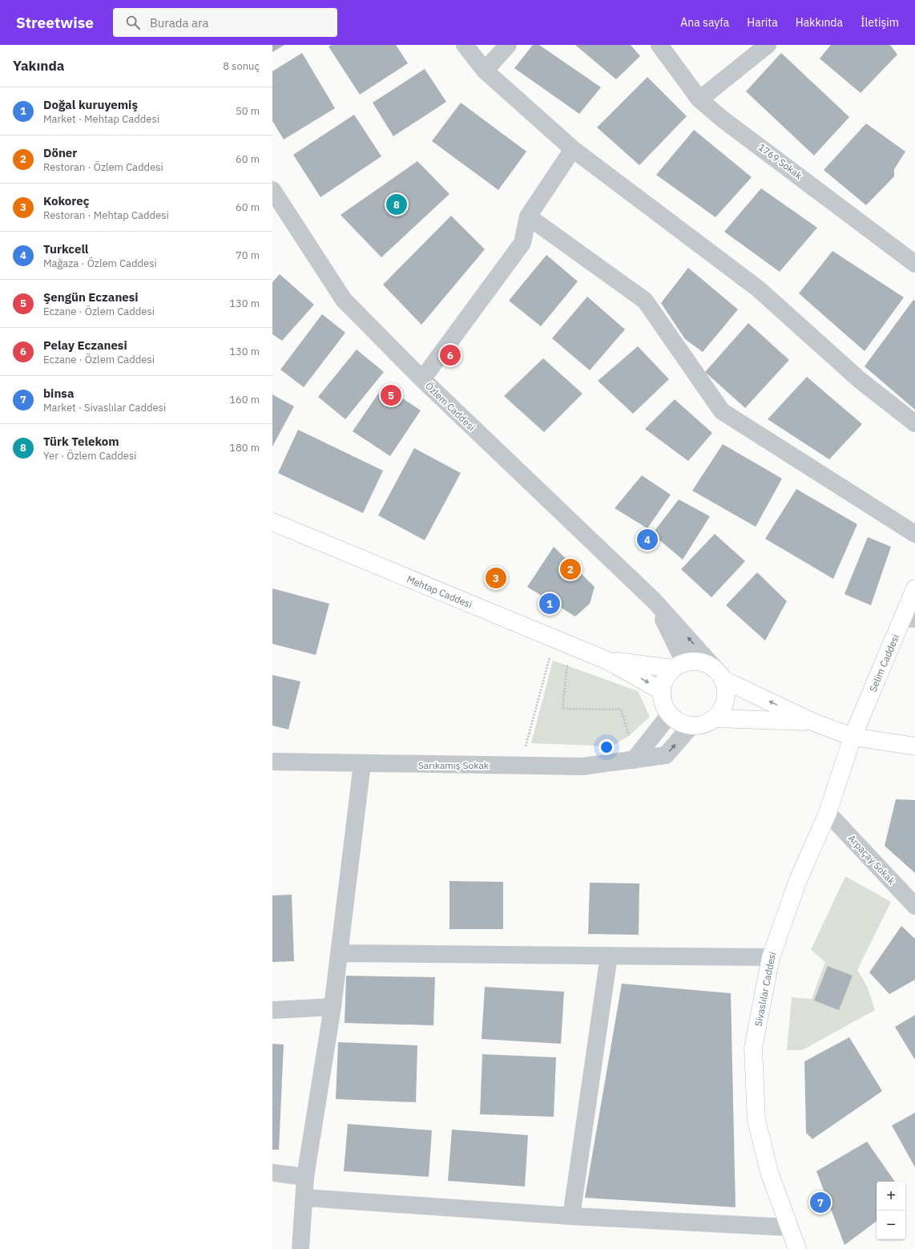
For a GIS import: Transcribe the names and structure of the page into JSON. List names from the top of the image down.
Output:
{
  "streets": {
    "main road": ["Mehtap Caddesi", "Selim Caddesi", "Sivaslılar Caddesi"],
    "street": [
      "1769 Sokak",
      "Özlem Caddesi",
      "Sarıkamış Sokak",
      "Arpaçay Sokak"
    ]
  },
  "crossings": [
    ["Özlem Caddesi", "Sarıkamış Sokak"],
    ["Selim Caddesi", "Sivaslılar Caddesi"],
    ["Arpaçay Sokak", "Sivaslılar Caddesi"]
  ],
  "page": {
    "header": "Streetwise",
    "search": "Burada ara",
    "nav": [
      "Ana sayfa",
      "Harita",
      "Hakkında",
      "İletişim"
    ],
    "heading": ["Yakında", "8 sonuç"],
    "list": [
      {
        "mark": "1",
        "name": "Doğal kuruyemiş",
        "note": "Market · Mehtap Caddesi",
        "value": "50 m"
      },
      {
        "mark": "2",
        "name": "Döner",
        "note": "Restoran · Özlem Caddesi",
        "value": "60 m"
      },
      {
        "mark": "3",
        "name": "Kokoreç",
        "note": "Restoran · Mehtap Caddesi",
        "value": "60 m"
      },
      {
        "mark": "4",
        "name": "Turkcell",
        "note": "Mağaza · Özlem Caddesi",
        "value": "70 m"
      },
      {
        "mark": "5",
        "name": "Şengün Eczanesi",
        "note": "Eczane · Özlem Caddesi",
        "value": "130 m"
      },
      {
        "mark": "6",
        "name": "Pelay Eczanesi",
        "note": "Eczane · Özlem Caddesi",
        "value": "130 m"
      },
      {
        "mark": "7",
        "name": "binsa",
        "note": "Market · Sivaslılar Caddesi",
        "value": "160 m"
      },
      {
        "mark": "8",
        "name": "Türk Telekom",
        "note": "Yer · Özlem Caddesi",
        "value": "180 m"
      }
    ],
    "pins": [
      "8",
      "6",
      "5",
      "4",
      "2",
      "3",
      "1",
      "7"
    ],
    "map_buttons": ["+", "−"]
  }
}
